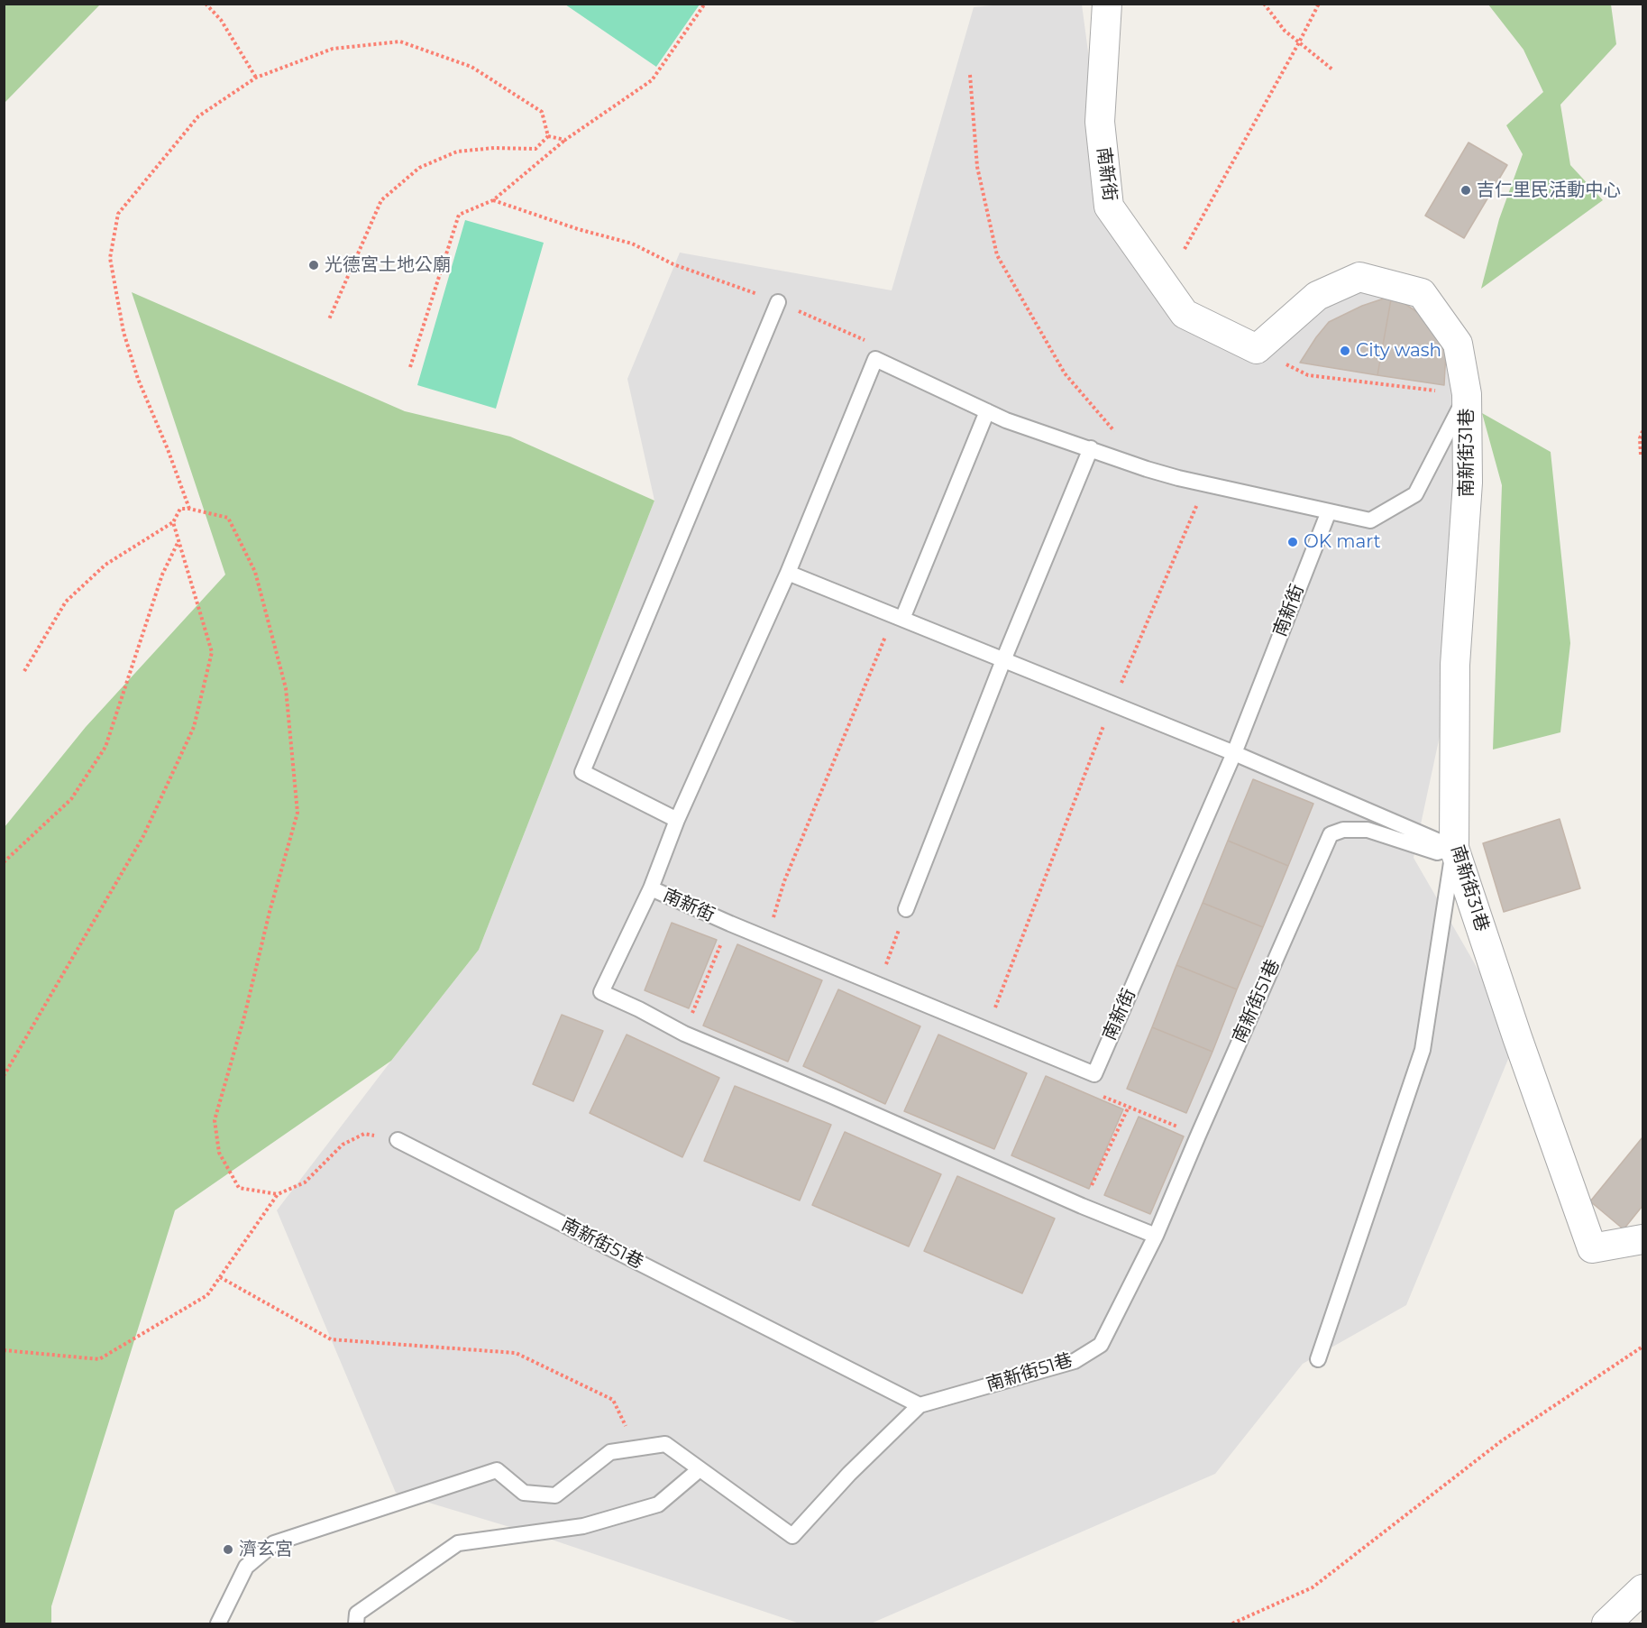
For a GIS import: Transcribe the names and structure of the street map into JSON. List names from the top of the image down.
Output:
{
  "streets": {
    "street": ["南新街", "南新街31巷"],
    "lane": ["南新街51巷"]
  },
  "crossings": [
    ["南新街", "南新街51巷"],
    ["南新街31巷", "南新街51巷"]
  ],
  "places": [
    "吉仁里民活動中心",
    "光德宮土地公廟",
    "City wash",
    "OK mart",
    "濟玄宮"
  ]
}
